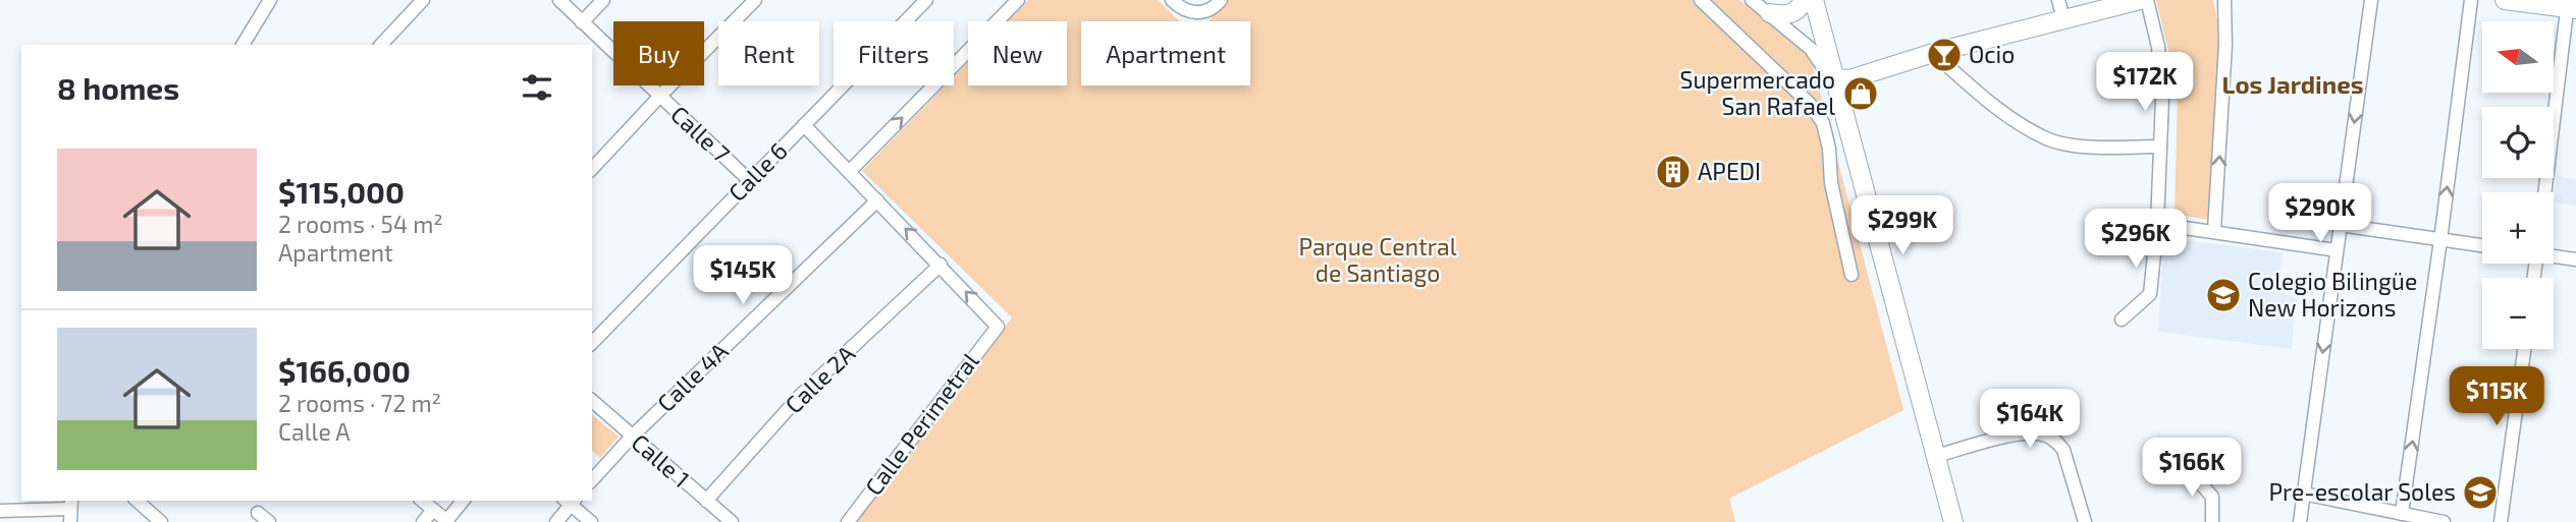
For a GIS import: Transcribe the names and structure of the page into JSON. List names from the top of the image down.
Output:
{
  "streets": {
    "street": [
      "Calle 7",
      "Calle 6",
      "Calle 4A",
      "Calle 2A",
      "Calle Perimetral",
      "Calle 1"
    ]
  },
  "crossings": [
    ["Calle 7", "Calle 6"],
    ["Calle 4A", "Calle 1"],
    ["Calle 2A", "Calle Perimetral"],
    ["Calle 2A", "Calle 1"]
  ],
  "one_way": ["Calle Perimetral"],
  "districts": ["Los Jardines"],
  "parks": ["Parque Central de Santiago"],
  "places": {
    "bar": ["Ocio"],
    "shop": ["Supermercado San Rafael"],
    "building": ["APEDI"],
    "school or university": ["Colegio Bilingüe New Horizons", "Pre-escolar Soles"]
  },
  "north": "left",
  "page": {
    "map_buttons": ["+", "−"],
    "chip": [
      "Buy",
      "Rent",
      "Filters",
      "New",
      "Apartment"
    ],
    "heading": "8 homes",
    "price": [
      "$172K",
      "$290K",
      "$299K",
      "$296K",
      "$145K",
      "$115K",
      "$164K",
      "$166K"
    ],
    "list": [
      {
        "name": "$115,000",
        "note": "2 rooms · 54 m² · Apartment"
      },
      {
        "name": "$166,000",
        "note": "2 rooms · 72 m² · Calle A"
      }
    ]
  }
}
